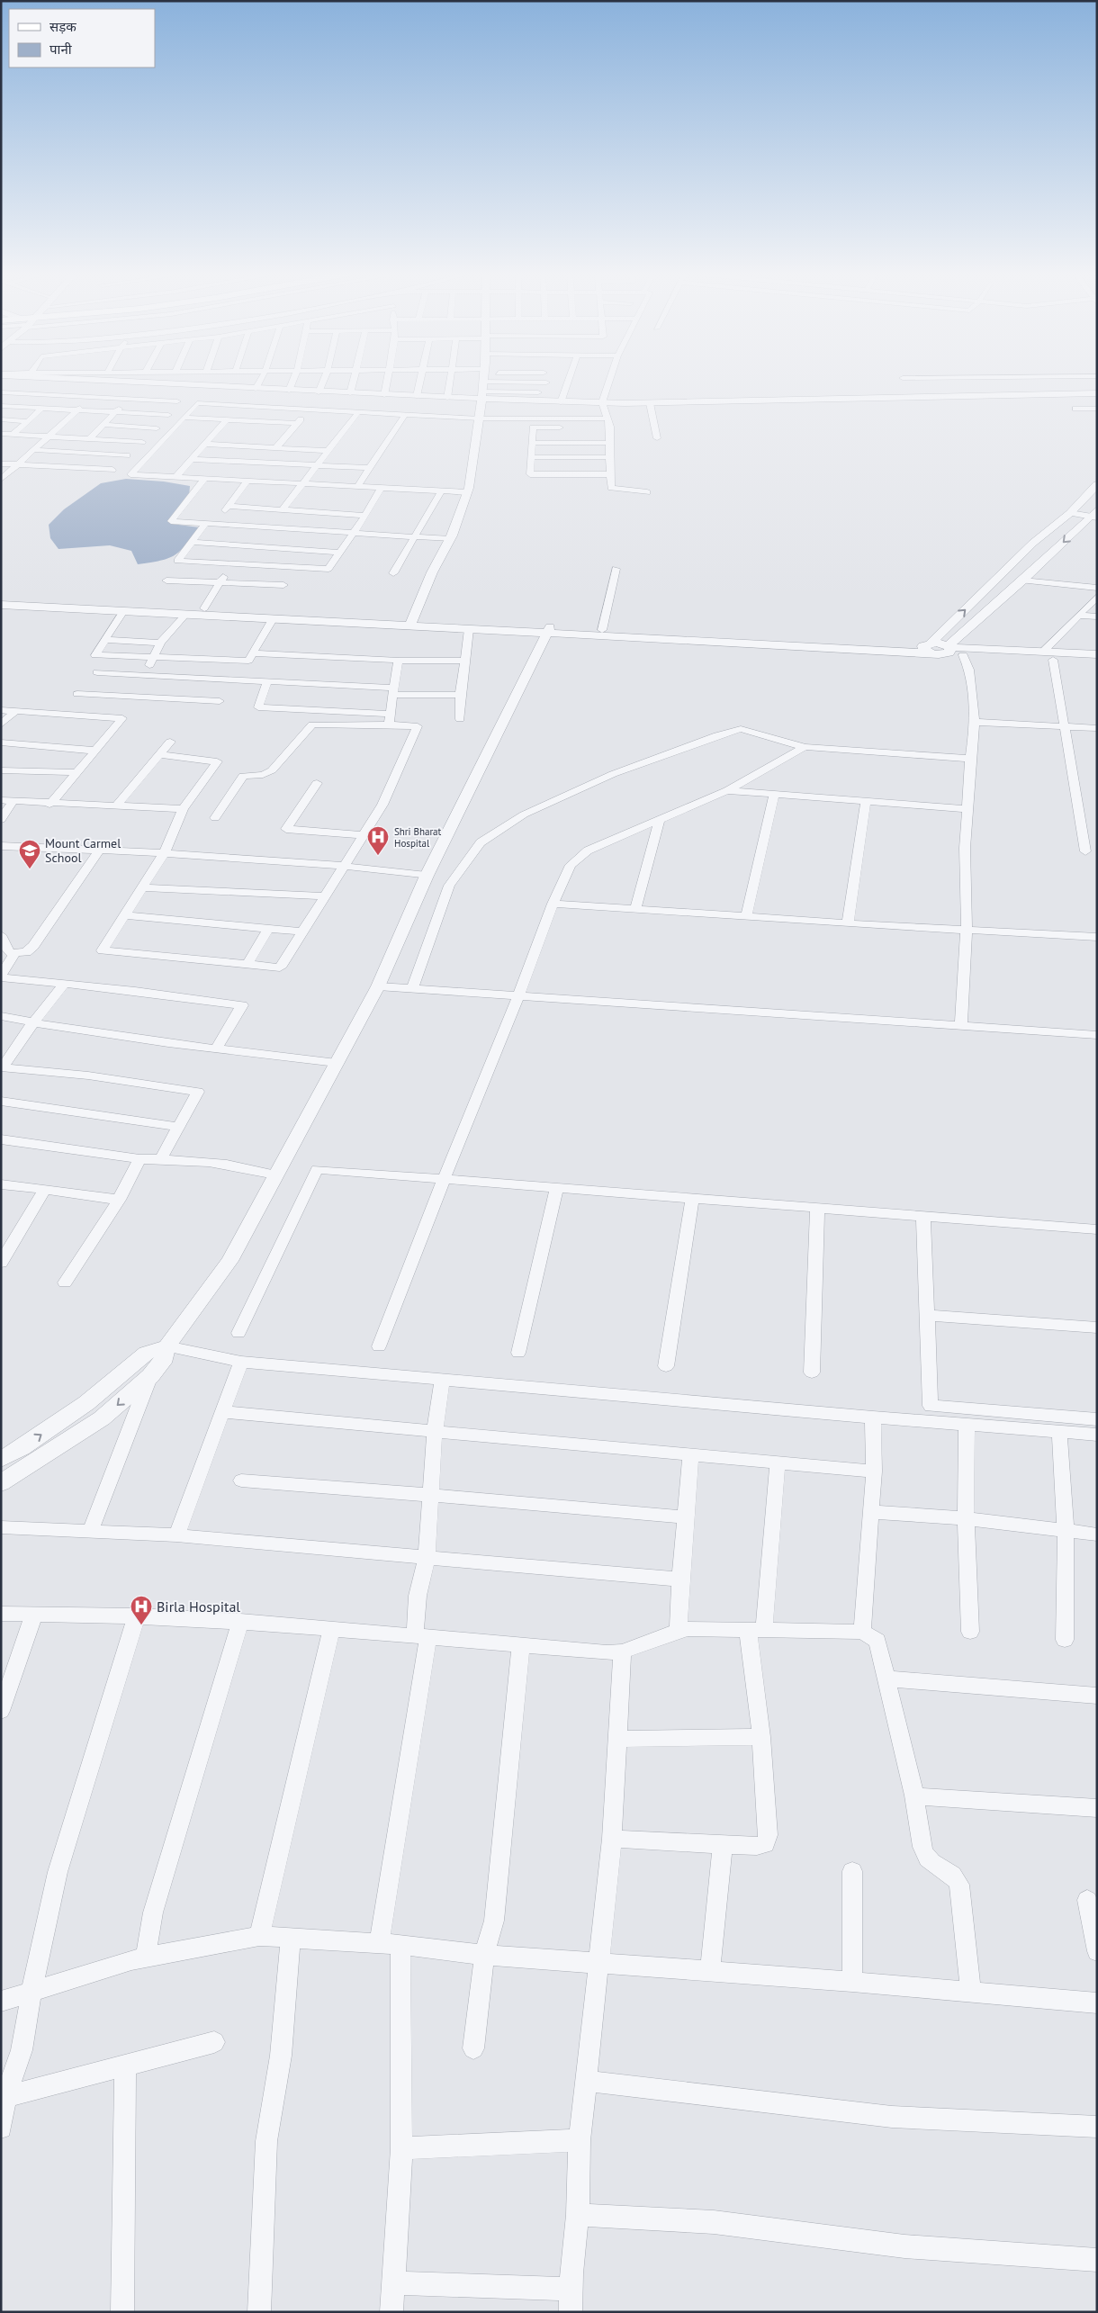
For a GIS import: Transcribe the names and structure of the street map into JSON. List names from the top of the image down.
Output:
{
  "places": {
    "hospital": ["Shri Bharat Hospital", "Birla Hospital"],
    "school or university": ["Mount Carmel School"]
  },
  "legend": ["सड़क", "पानी"]
}
